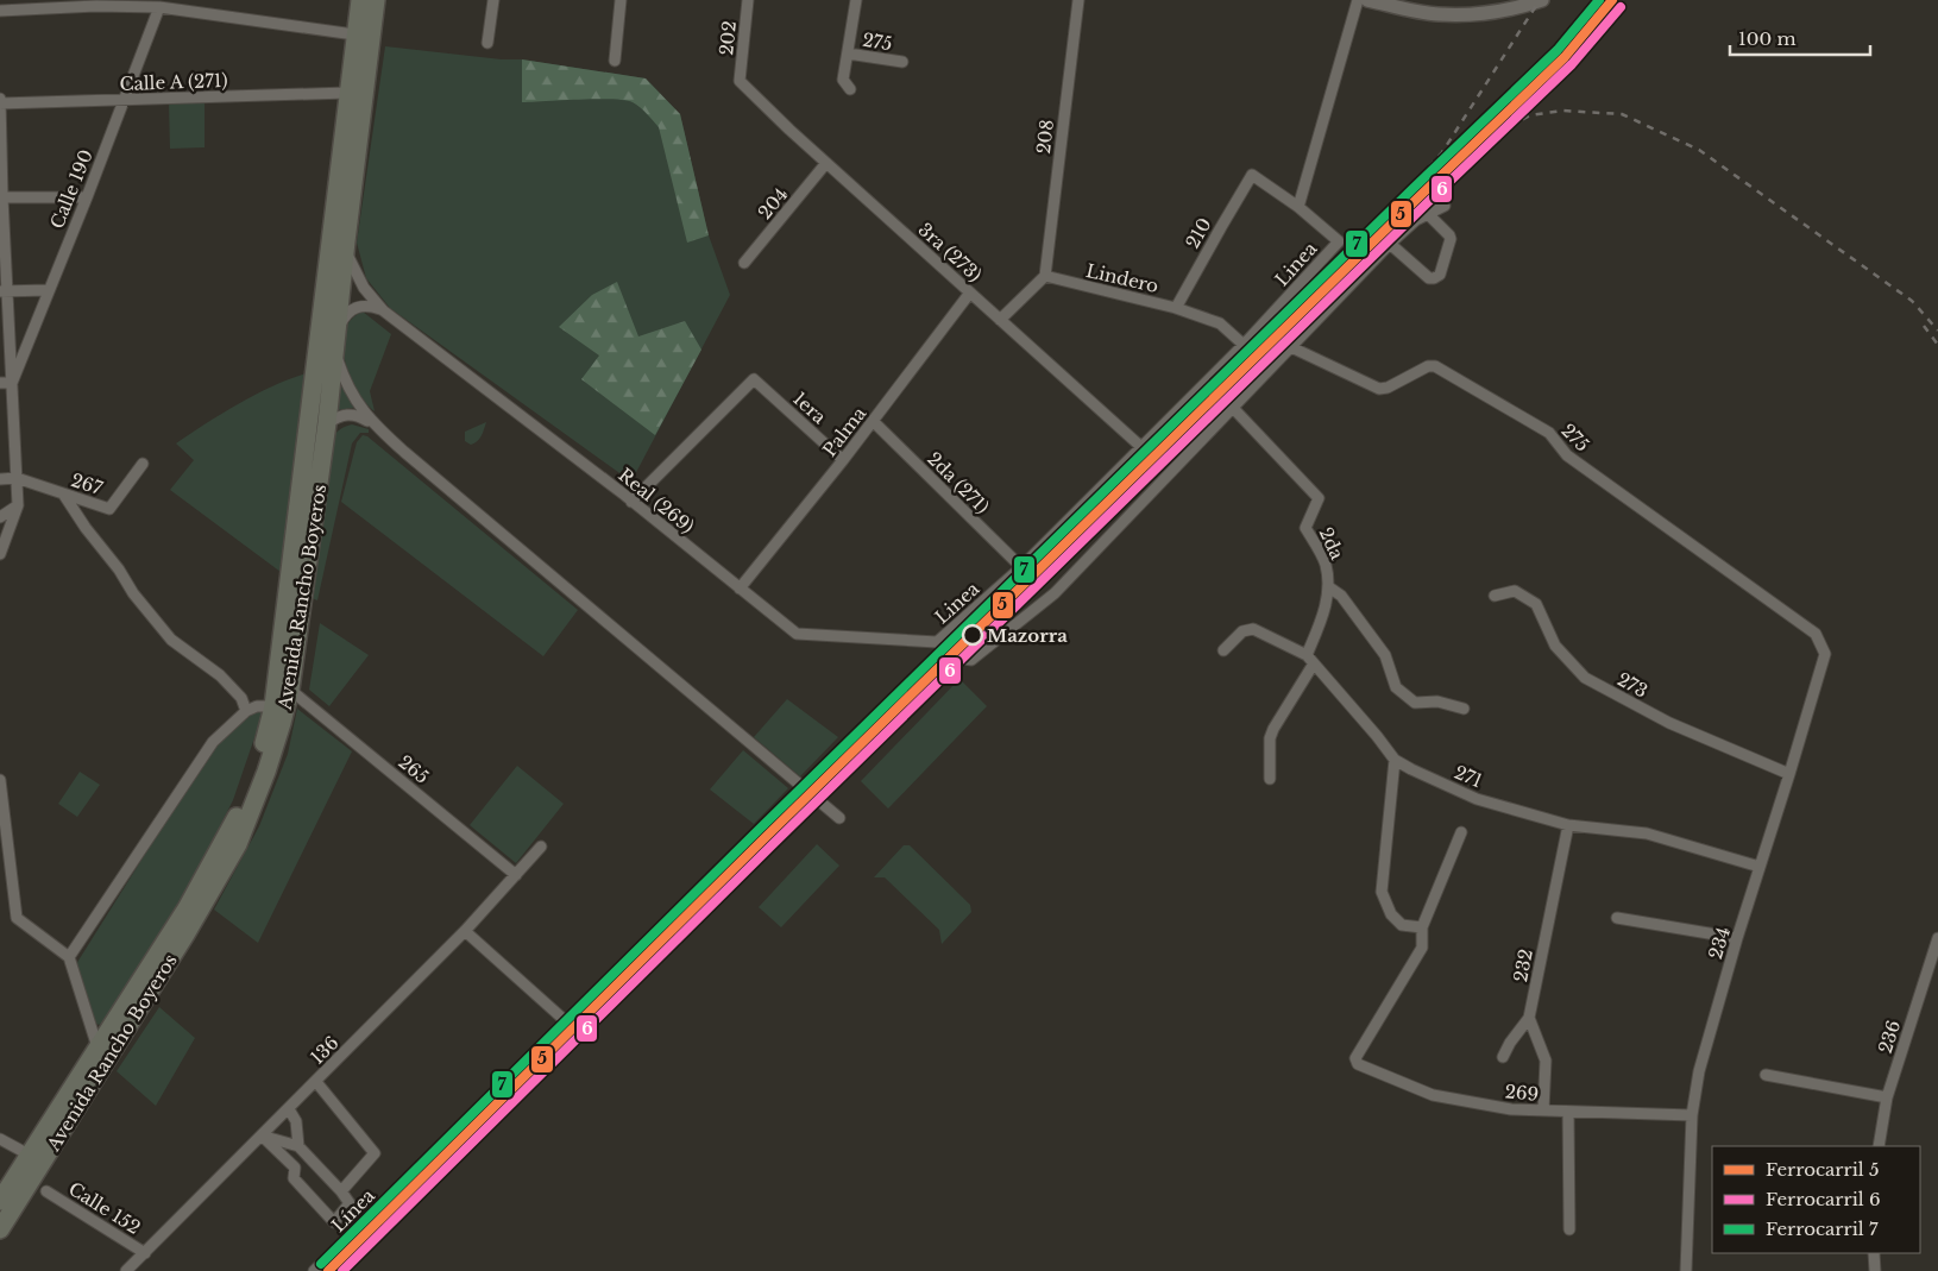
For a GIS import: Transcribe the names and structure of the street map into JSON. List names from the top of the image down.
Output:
{
  "streets": {
    "highway": ["Avenida Rancho Boyeros"],
    "street": [
      "202",
      "275",
      "Calle A (271)",
      "208",
      "Calle 190",
      "204",
      "210",
      "3ra (273)",
      "Linea",
      "Lindero",
      "1era",
      "Palma",
      "2da (271)",
      "267",
      "Real (269)",
      "2da",
      "273",
      "265",
      "271",
      "234",
      "232",
      "236",
      "136",
      "269",
      "Calle 152",
      "Línea"
    ]
  },
  "crossings": [
    ["202", "3ra (273)"],
    ["275", "Linea"],
    ["275", "234"],
    ["Calle A (271)", "Calle 190"],
    ["Calle A (271)", "Avenida Rancho Boyeros"],
    ["208", "Lindero"],
    ["204", "3ra (273)"],
    ["210", "Linea"],
    ["210", "Lindero"],
    ["3ra (273)", "Linea"],
    ["3ra (273)", "Palma"],
    ["Linea", "Lindero"],
    ["Linea", "2da (271)"],
    ["Linea", "Real (269)"],
    ["Linea", "2da"],
    ["1era", "Palma"],
    ["1era", "Real (269)"],
    ["Palma", "2da (271)"],
    ["Palma", "Real (269)"],
    ["Real (269)", "Avenida Rancho Boyeros"],
    ["2da", "271"],
    ["Avenida Rancho Boyeros", "265"],
    ["273", "234"],
    ["265", "136"],
    ["271", "234"],
    ["271", "232"],
    ["234", "269"],
    ["136", "Calle 152"],
    ["136", "Línea"]
  ],
  "places": ["Mazorra"],
  "lines": ["rail line 5", "rail line 7", "rail line 6"],
  "legend": ["Ferrocarril 5", "Ferrocarril 6", "Ferrocarril 7"],
  "scale_bar": "100 m"
}
